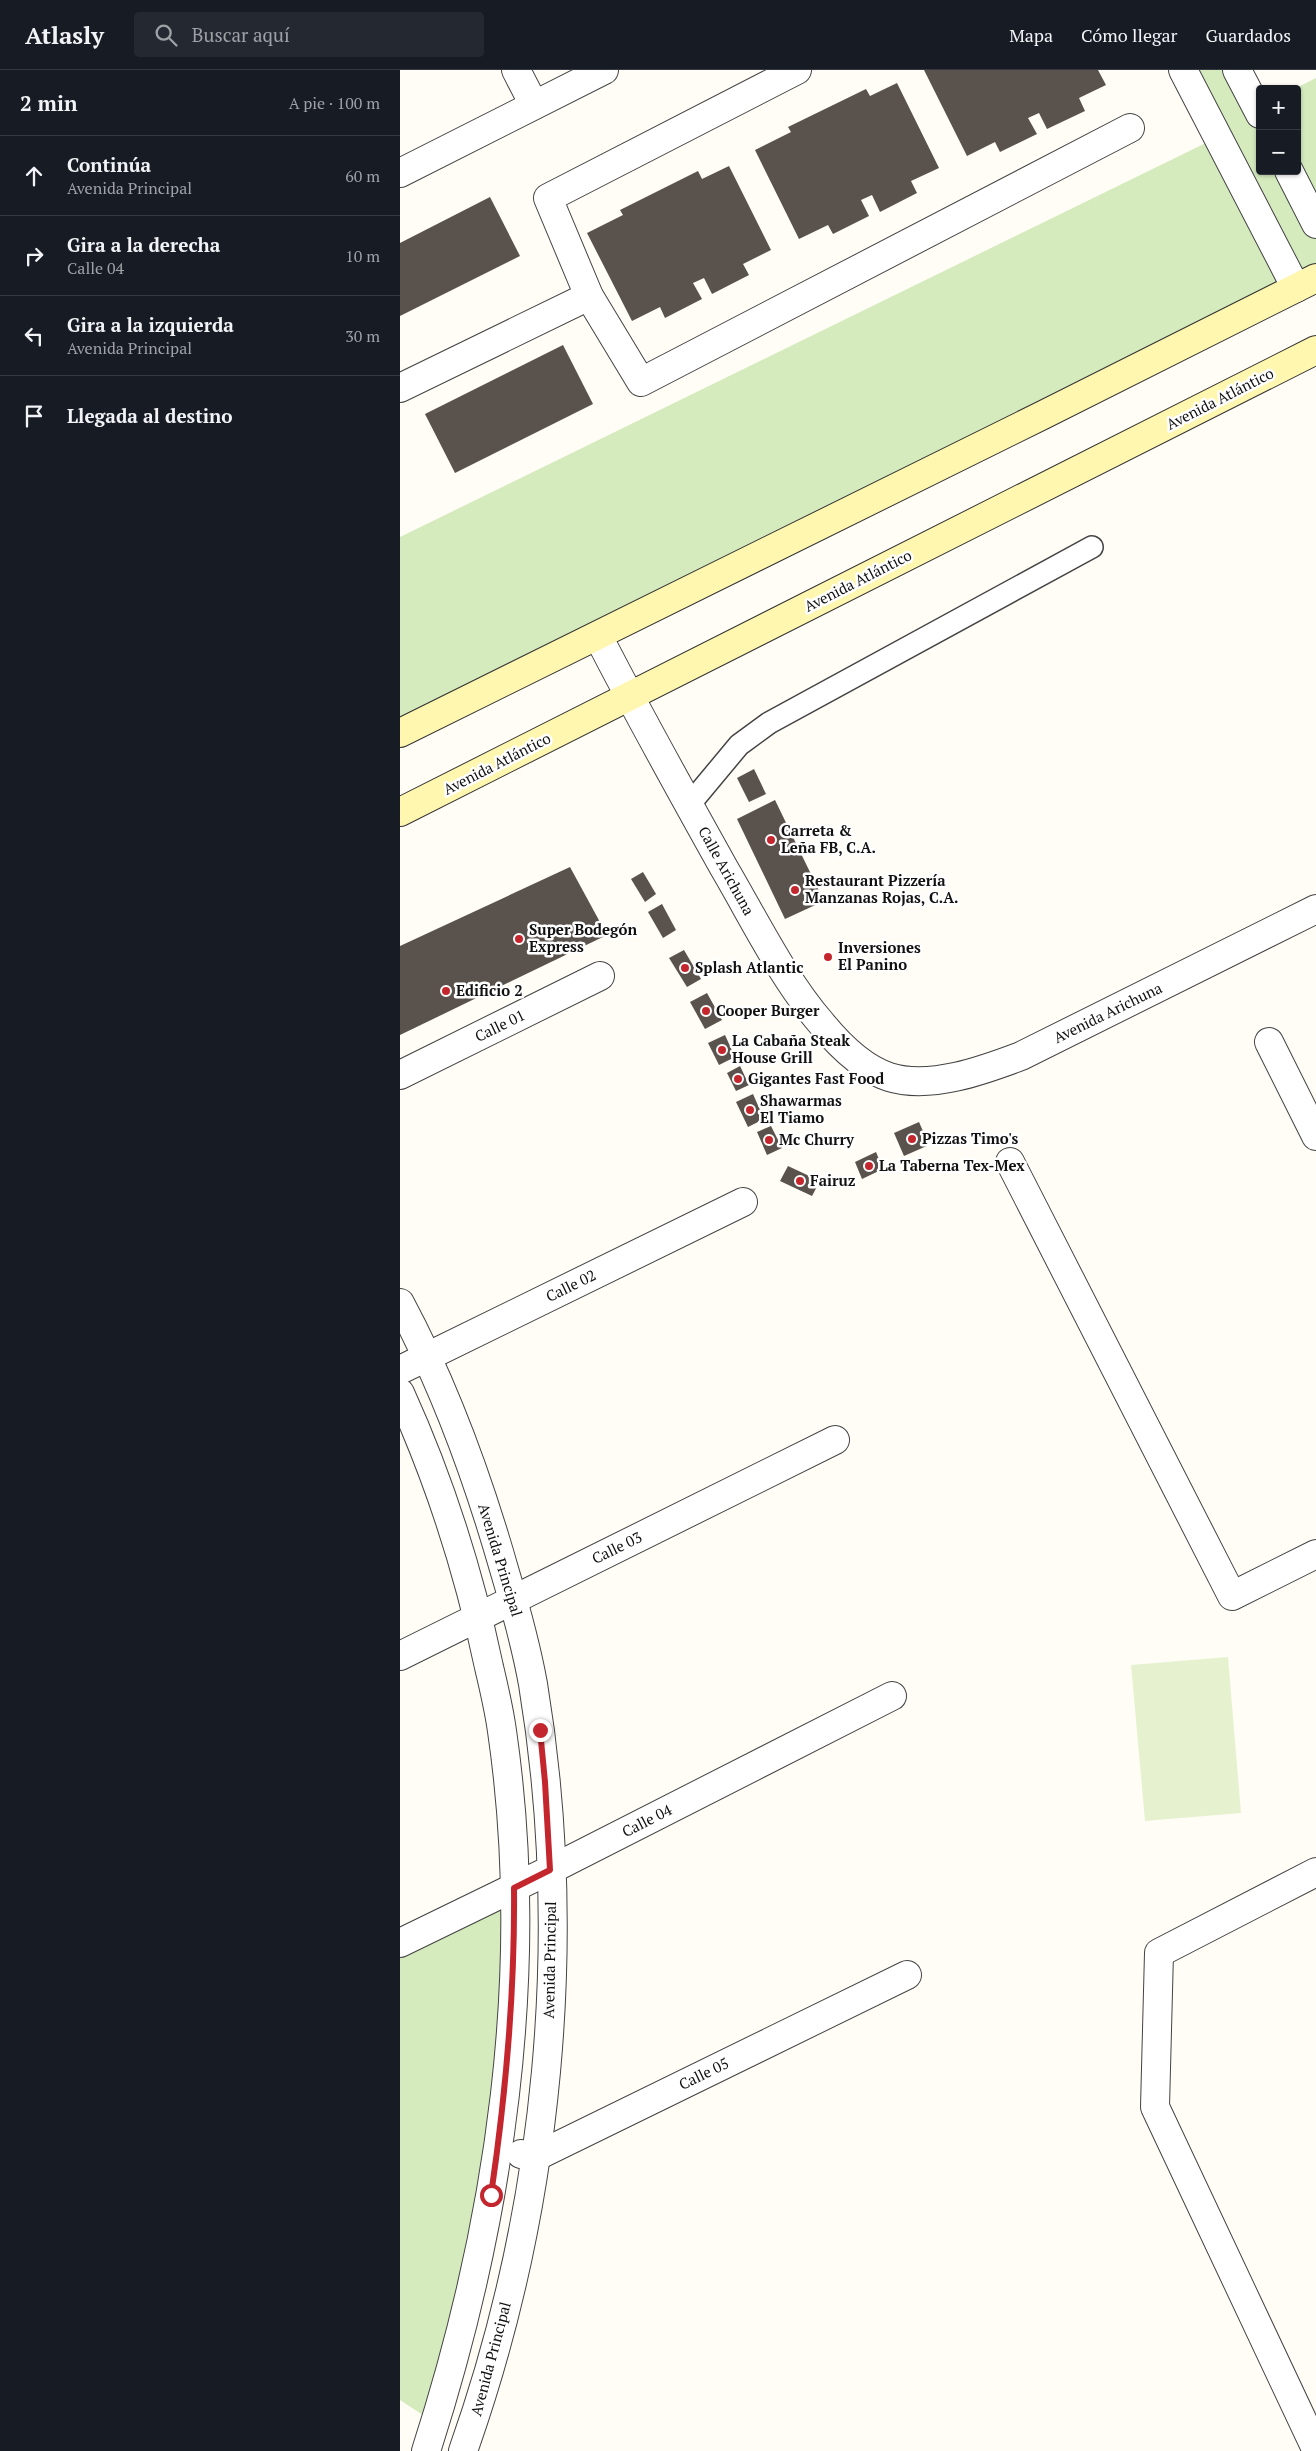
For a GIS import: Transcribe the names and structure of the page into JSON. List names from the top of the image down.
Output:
{
  "streets": {
    "main road": ["Avenida Atlántico"],
    "street": [
      "Calle Arichuna",
      "Avenida Arichuna",
      "Calle 01",
      "Calle 02",
      "Calle 03",
      "Avenida Principal",
      "Calle 04",
      "Calle 05"
    ]
  },
  "crossings": [
    ["Avenida Atlántico", "Calle Arichuna"],
    ["Calle Arichuna", "Avenida Arichuna"],
    ["Calle 02", "Avenida Principal"],
    ["Calle 03", "Avenida Principal"],
    ["Avenida Principal", "Calle 04"],
    ["Avenida Principal", "Calle 05"]
  ],
  "places": [
    "Carreta & Leña FB, C.A.",
    "Restaurant Pizzería Manzanas Rojas, C.A.",
    "Super Bodegón Express",
    "Inversiones El Panino",
    "Splash Atlantic",
    "Edificio 2",
    "Cooper Burger",
    "La Cabaña Steak House Grill",
    "Gigantes Fast Food",
    "Shawarmas El Tiamo",
    "Pizzas Timo's",
    "Mc Churry",
    "La Taberna Tex-Mex",
    "Fairuz"
  ],
  "page": {
    "header": "Atlasly",
    "search": "Buscar aquí",
    "nav": ["Mapa", "Cómo llegar", "Guardados"],
    "heading": ["2 min", "A pie · 100 m"],
    "map_buttons": ["+", "−"],
    "list": [
      ["Continúa", "Avenida Principal", "60 m"],
      ["Gira a la derecha", "Calle 04", "10 m"],
      ["Gira a la izquierda", "Avenida Principal", "30 m"],
      "Llegada al destino"
    ]
  }
}
